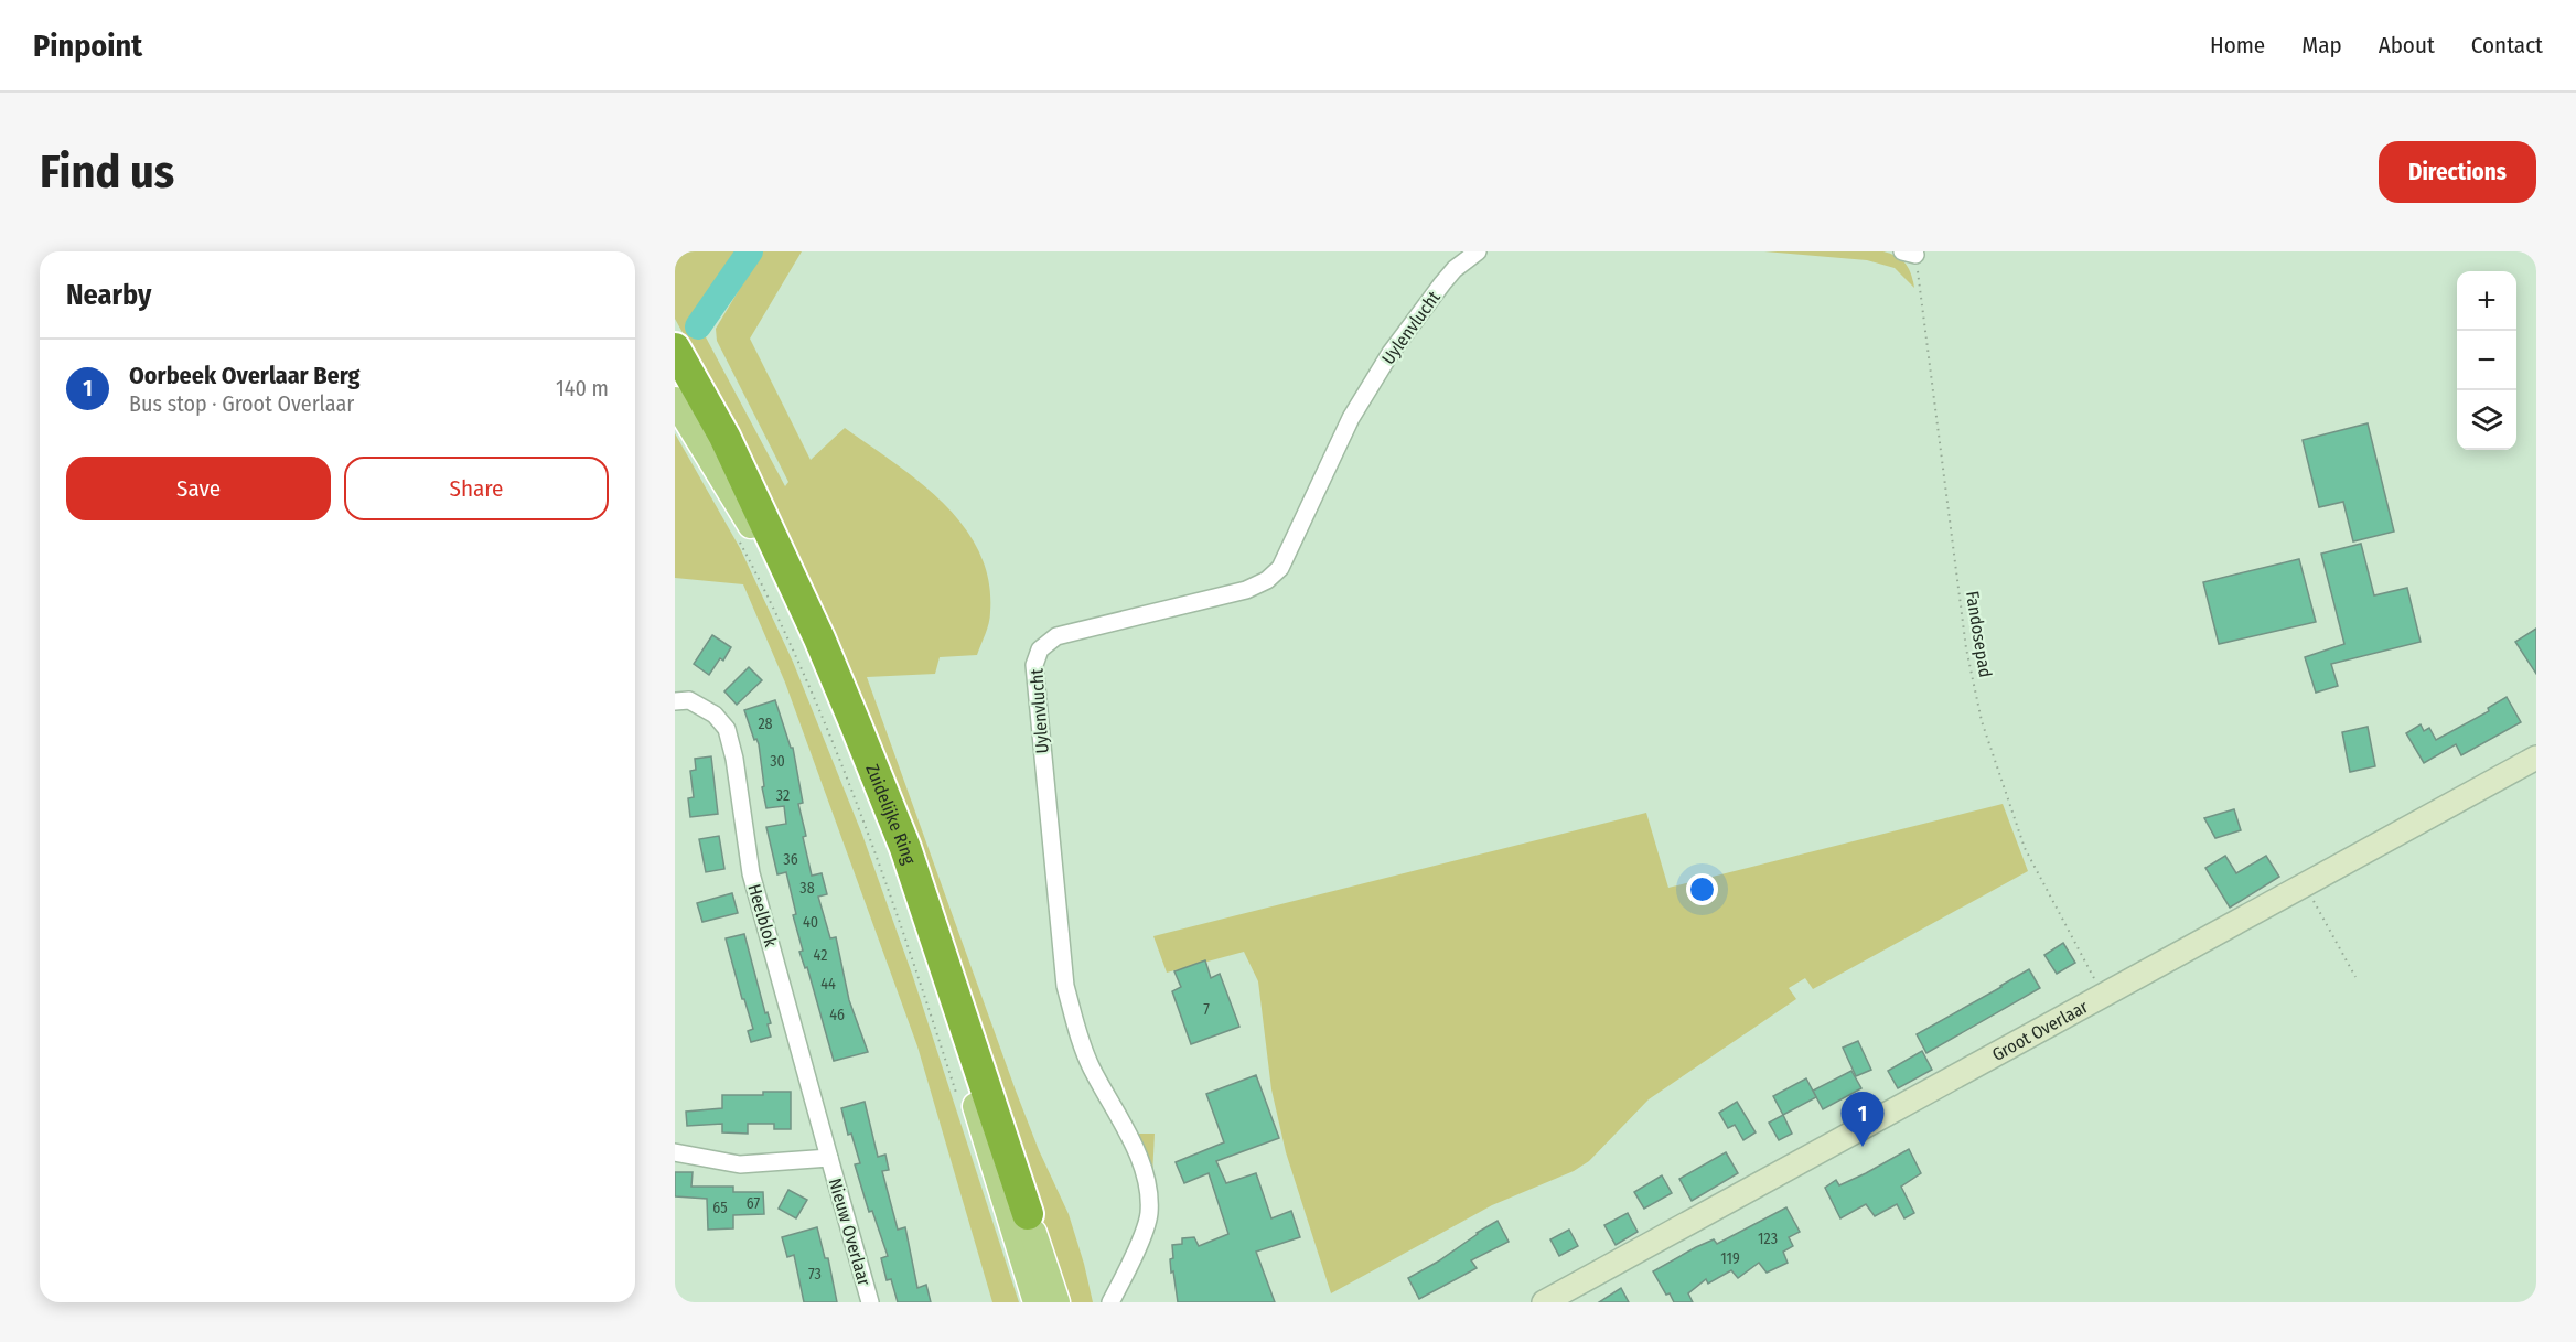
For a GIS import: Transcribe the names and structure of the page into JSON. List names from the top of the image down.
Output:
{
  "streets": {
    "highway": ["Zuidelijke Ring"],
    "main road": ["Groot Overlaar"],
    "street": ["Uylenvlucht", "Heelblok", "Nieuw Overlaar"],
    "path": ["Fandosepad"]
  },
  "crossings": [
    ["Fandosepad", "Groot Overlaar"],
    ["Heelblok", "Nieuw Overlaar"]
  ],
  "house_numbers": [
    "28",
    "30",
    "32",
    "36",
    "38",
    "40",
    "42",
    "44",
    "7",
    "46",
    "67",
    "65",
    "123",
    "119",
    "73"
  ],
  "page": {
    "header": "Pinpoint",
    "nav": [
      "Home",
      "Map",
      "About",
      "Contact"
    ],
    "buttons": [
      "Directions",
      ["Save", "Share"]
    ],
    "title": "Find us",
    "heading": "Nearby",
    "map_buttons": ["+", "−"],
    "list": [
      {
        "mark": "1",
        "name": "Oorbeek Overlaar Berg",
        "note": "Bus stop · Groot Overlaar",
        "value": "140 m"
      }
    ],
    "pins": "1"
  }
}
